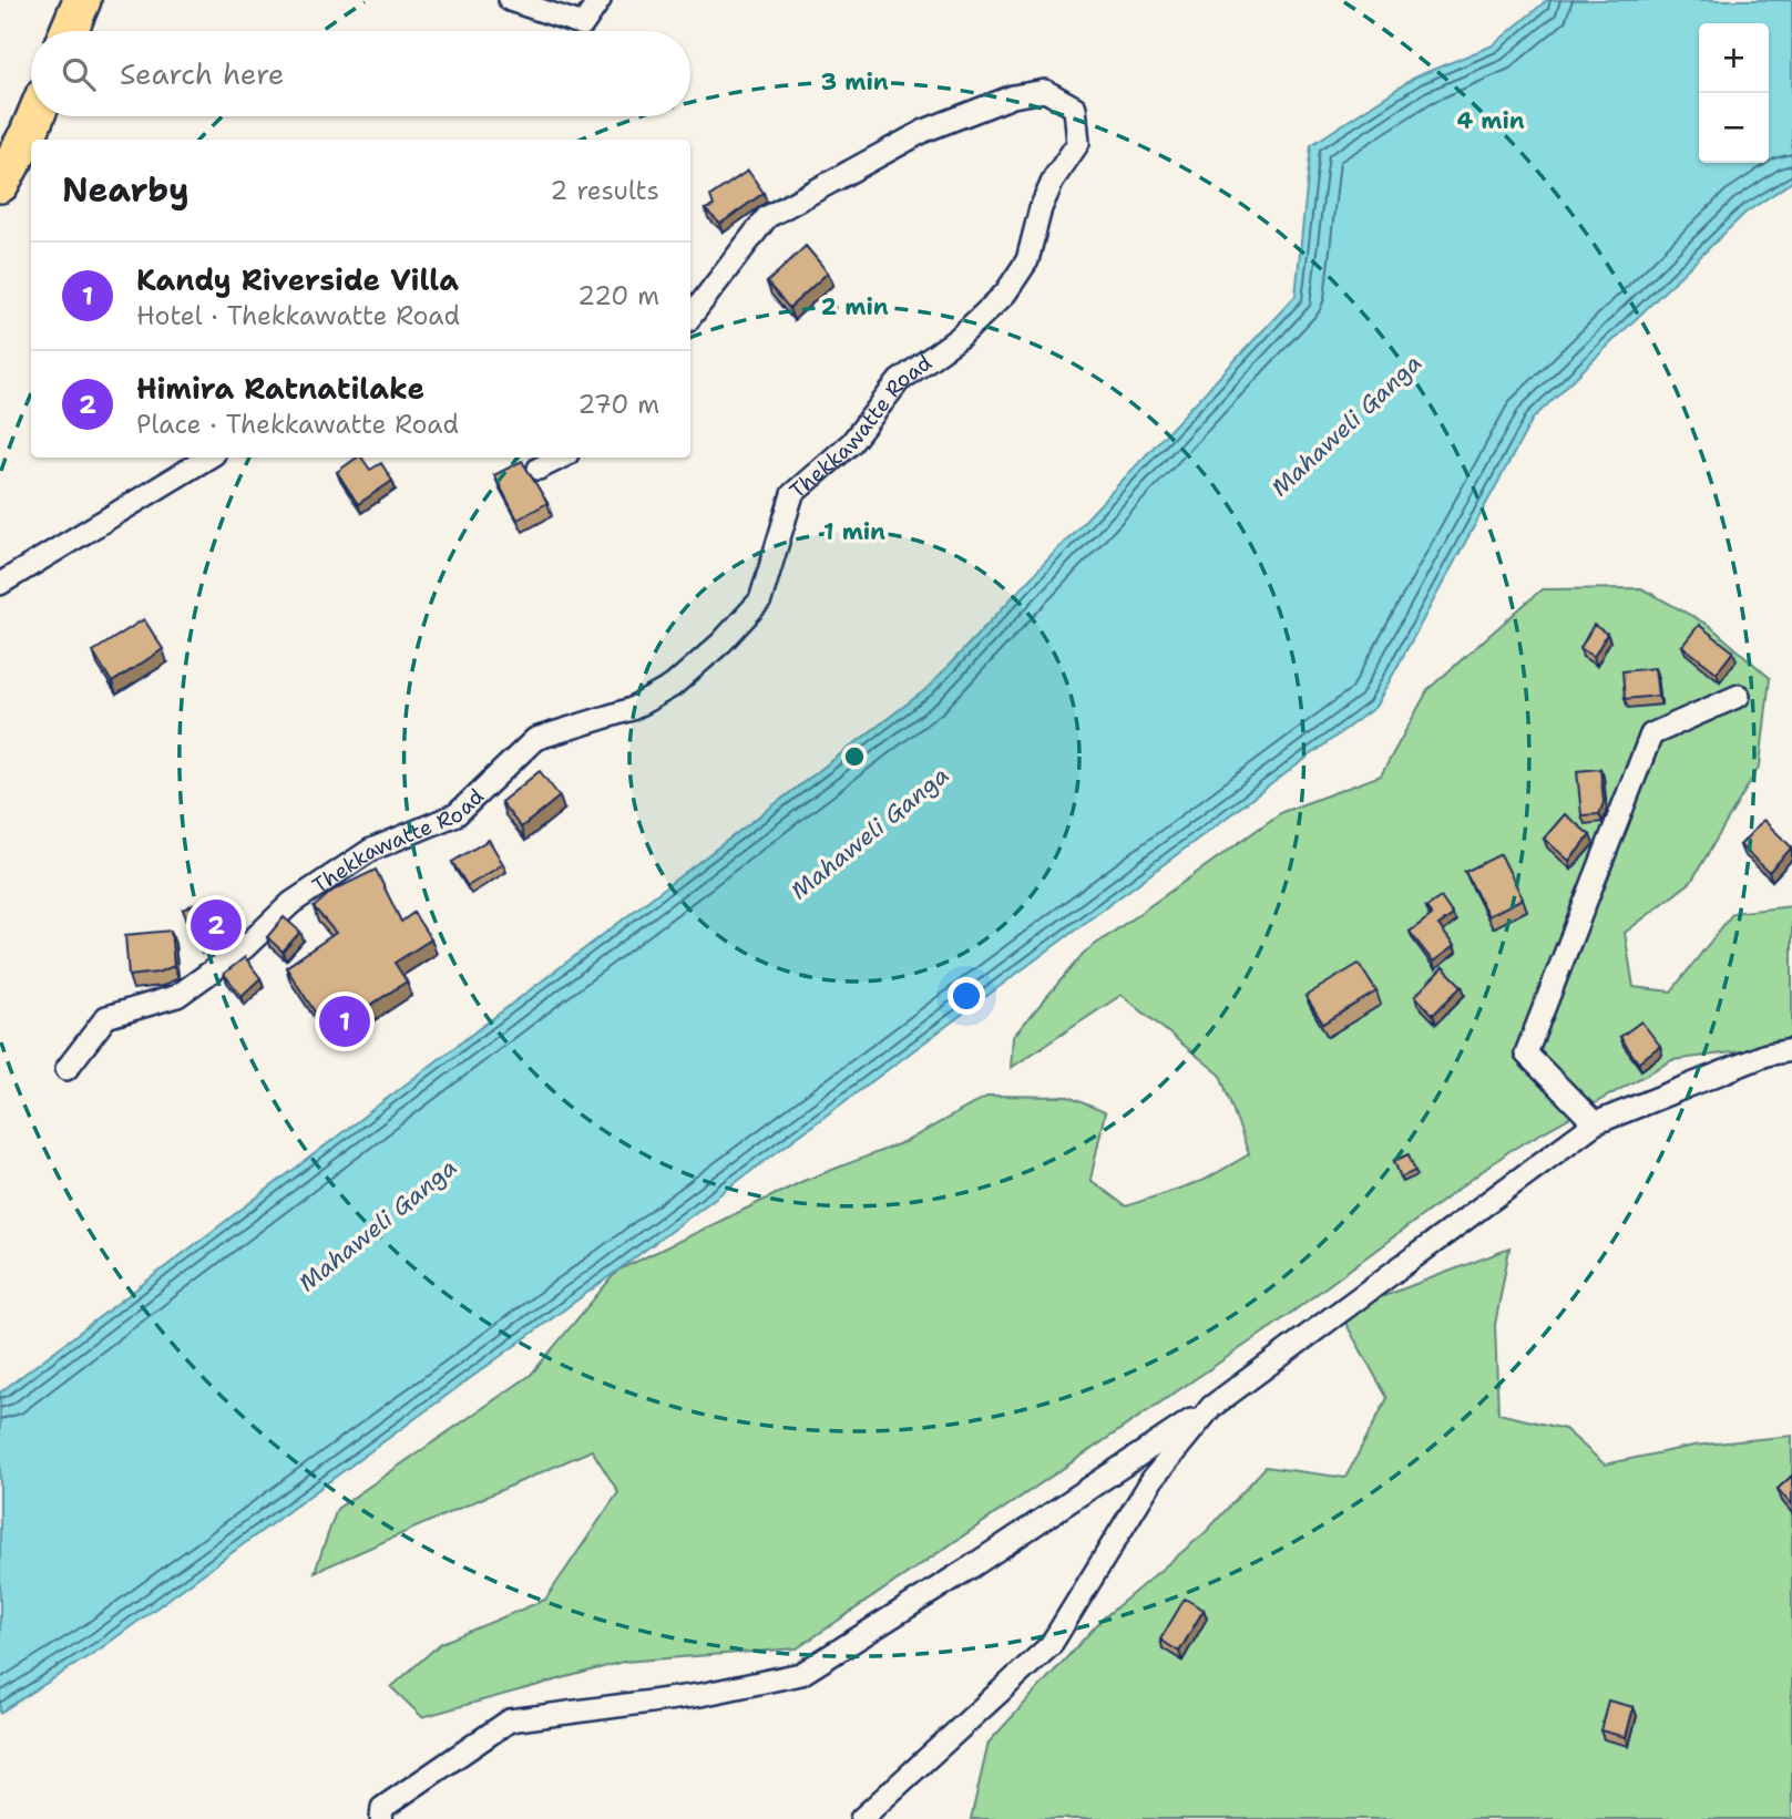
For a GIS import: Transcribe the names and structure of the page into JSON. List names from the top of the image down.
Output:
{
  "streets": {
    "street": ["Thekkawatte Road"]
  },
  "water": ["Mahaweli Ganga"],
  "page": {
    "map_buttons": ["+", "−"],
    "search": "Search here",
    "heading": ["Nearby", "2 results"],
    "list": [
      {
        "mark": "1",
        "name": "Kandy Riverside Villa",
        "note": "Hotel · Thekkawatte Road",
        "value": "220 m"
      },
      {
        "mark": "2",
        "name": "Himira Ratnatilake",
        "note": "Place · Thekkawatte Road",
        "value": "270 m"
      }
    ],
    "pins": ["2", "1"]
  },
  "rings": [
    "3 min",
    "4 min",
    "2 min",
    "1 min"
  ]
}
